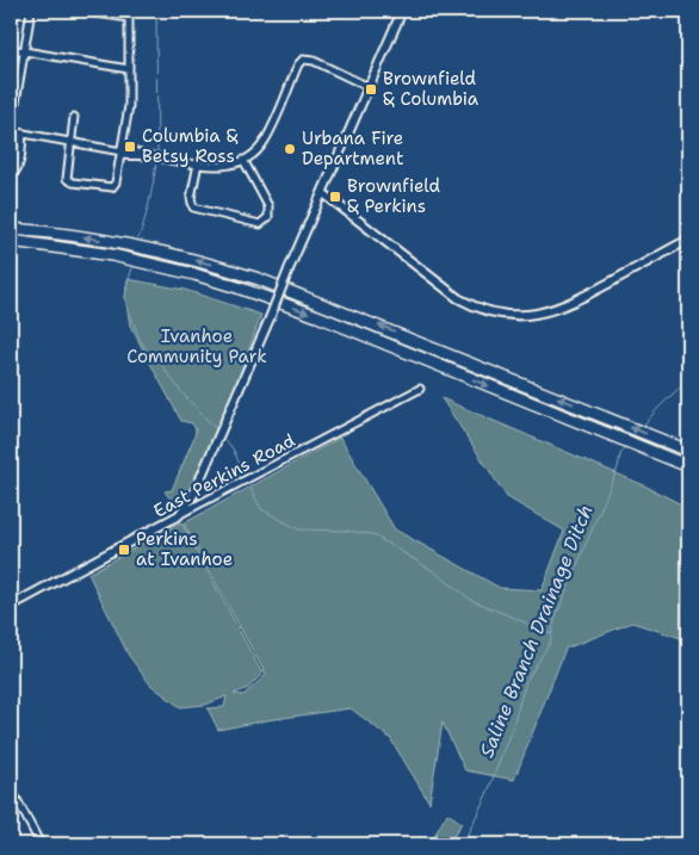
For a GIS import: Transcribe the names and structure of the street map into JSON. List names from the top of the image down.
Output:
{
  "streets": {
    "street": ["East Perkins Road"]
  },
  "water": ["Saline Branch Drainage Ditch"],
  "parks": ["Ivanhoe Community Park"],
  "places": {
    "transit": [
      "Brownfield & Columbia",
      "Columbia & Betsy Ross",
      "Brownfield & Perkins",
      "Perkins at Ivanhoe"
    ],
    "other": ["Urbana Fire Department"]
  }
}
